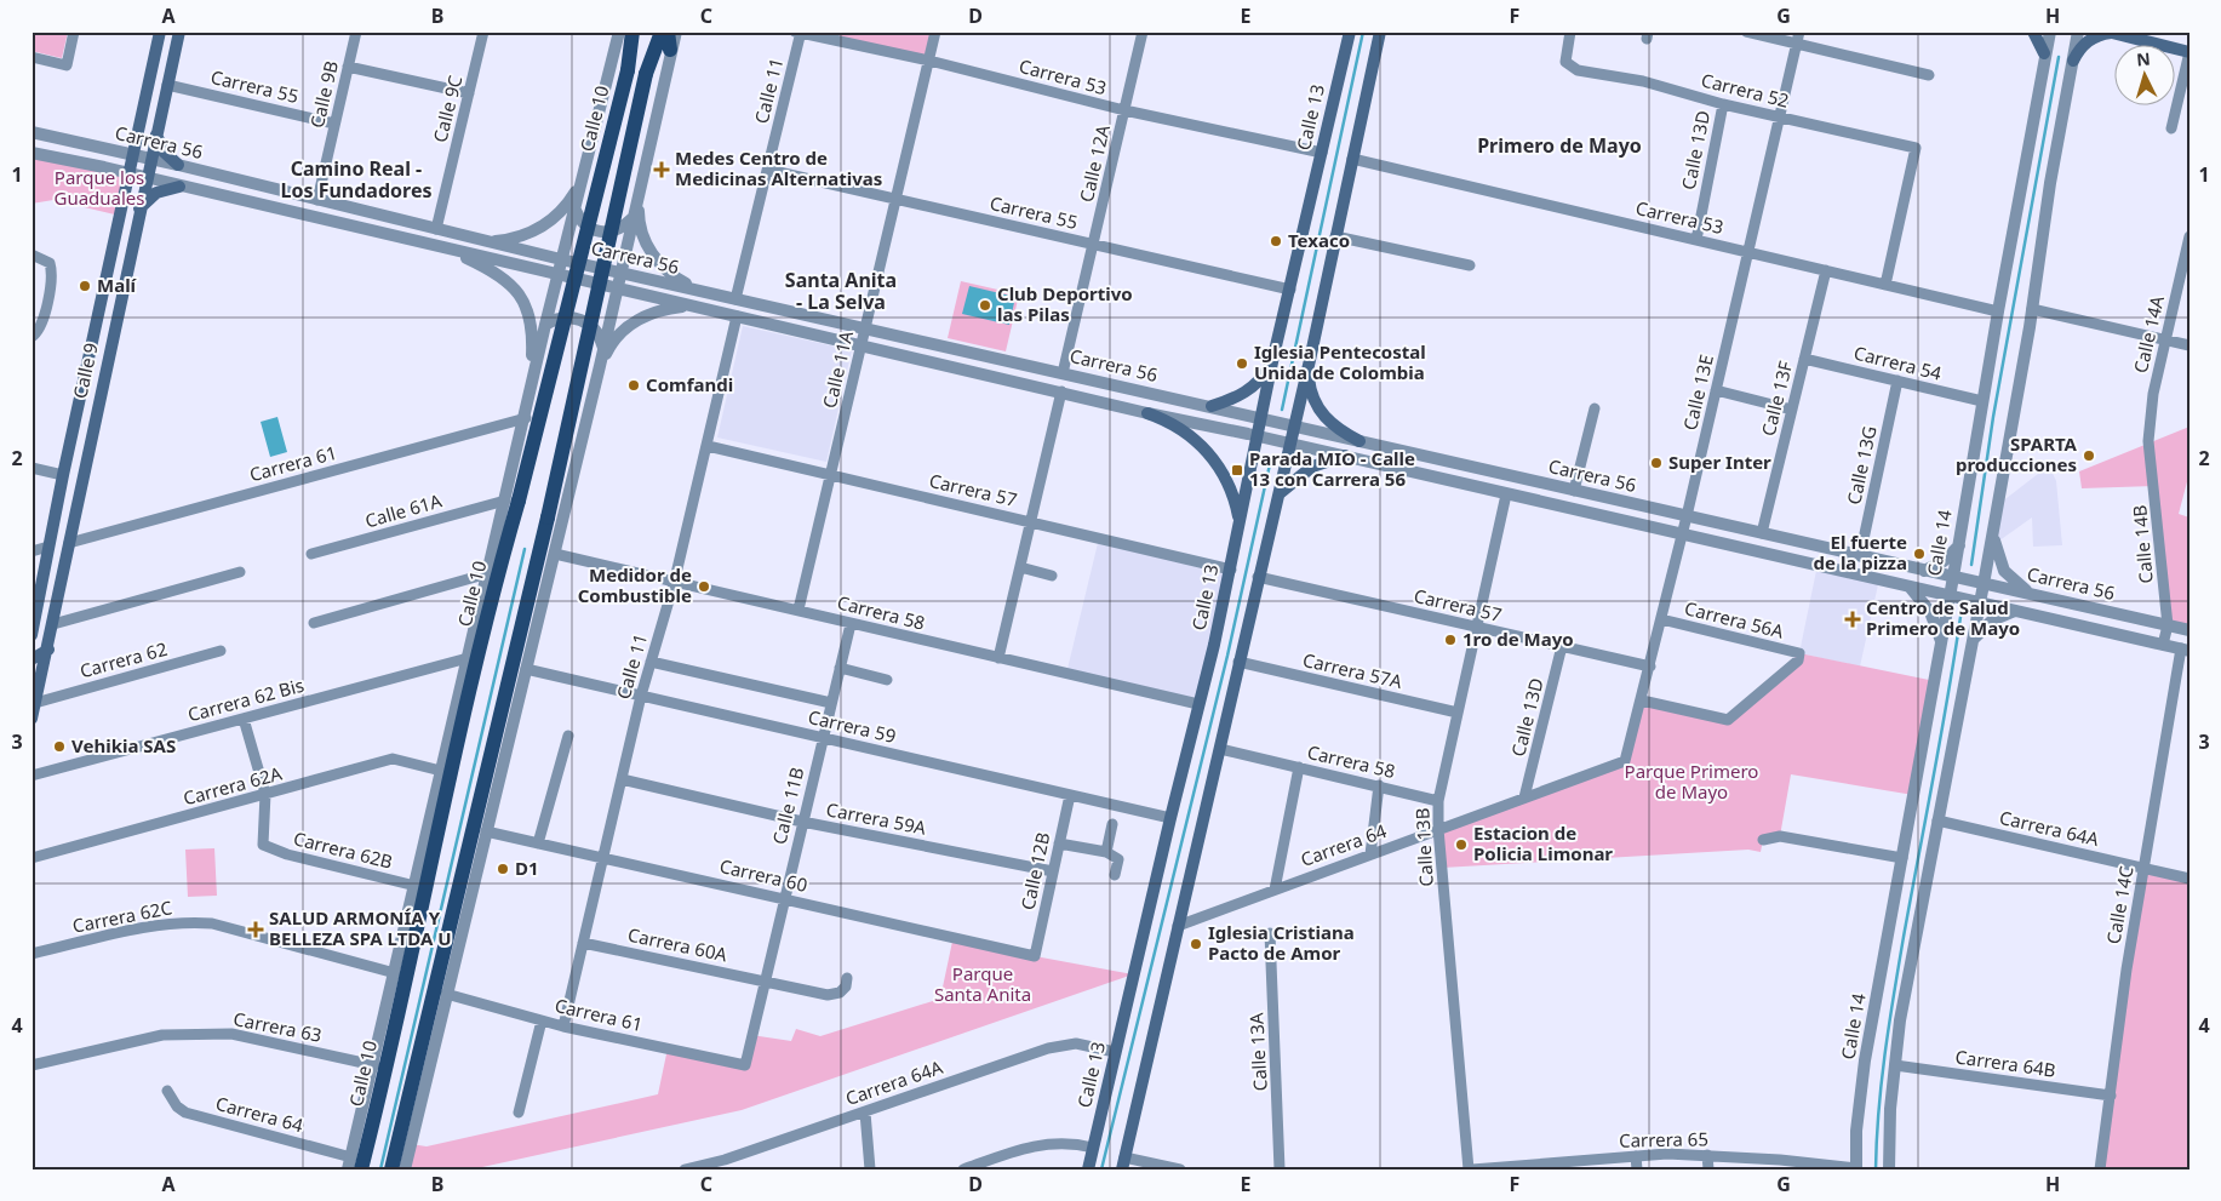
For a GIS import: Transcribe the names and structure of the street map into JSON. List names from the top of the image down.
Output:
{
  "streets": {
    "main road": ["Calle 13", "Calle 10", "Calle 9"],
    "street": [
      "Carrera 53",
      "Carrera 55",
      "Calle 11",
      "Carrera 52",
      "Calle 9B",
      "Calle 9C",
      "Carrera 56",
      "Calle 13D",
      "Calle 12A",
      "Calle 14A",
      "Carrera 54",
      "Calle 11A",
      "Calle 13E",
      "Calle 13F",
      "Carrera 61",
      "Calle 13G",
      "Carrera 57",
      "Calle 61A",
      "Calle 14",
      "Calle 14B",
      "Carrera 58",
      "Carrera 56A",
      "Carrera 62",
      "Carrera 57A",
      "Carrera 62 Bis",
      "Carrera 59",
      "Carrera 62A",
      "Calle 11B",
      "Carrera 59A",
      "Carrera 64A",
      "Carrera 64",
      "Calle 13B",
      "Carrera 62B",
      "Calle 12B",
      "Carrera 60",
      "Calle 14C",
      "Carrera 62C",
      "Carrera 60A",
      "Carrera 63",
      "Calle 13A",
      "Carrera 64B",
      "Carrera 65"
    ]
  },
  "crossings": [
    ["Carrera 53", "Calle 11"],
    ["Carrera 53", "Carrera 52"],
    ["Carrera 53", "Calle 13"],
    ["Carrera 53", "Calle 13D"],
    ["Carrera 53", "Calle 12A"],
    ["Carrera 53", "Calle 11A"],
    ["Carrera 53", "Calle 13E"],
    ["Carrera 53", "Calle 13F"],
    ["Carrera 53", "Calle 14"],
    ["Carrera 55", "Calle 11"],
    ["Carrera 55", "Calle 9B"],
    ["Carrera 55", "Calle 13"],
    ["Carrera 55", "Calle 12A"],
    ["Carrera 55", "Calle 11A"],
    ["Carrera 55", "Calle 9"],
    ["Calle 11", "Carrera 56"],
    ["Calle 11", "Carrera 61"],
    ["Calle 11", "Carrera 57"],
    ["Calle 11", "Carrera 58"],
    ["Calle 11", "Carrera 59"],
    ["Calle 11", "Carrera 59A"],
    ["Calle 11", "Carrera 60"],
    ["Calle 11", "Carrera 60A"],
    ["Carrera 52", "Calle 13D"],
    ["Carrera 52", "Calle 13E"],
    ["Calle 9B", "Carrera 56"],
    ["Calle 9C", "Carrera 56"],
    ["Calle 13", "Carrera 56"],
    ["Calle 13", "Carrera 57"],
    ["Calle 13", "Carrera 58"],
    ["Calle 13", "Carrera 59"],
    ["Calle 13", "Carrera 64A"],
    ["Calle 10", "Carrera 56"],
    ["Calle 10", "Carrera 61"],
    ["Calle 10", "Calle 61A"],
    ["Calle 10", "Carrera 62 Bis"],
    ["Calle 10", "Carrera 62A"],
    ["Calle 10", "Carrera 64"],
    ["Calle 10", "Carrera 62B"],
    ["Calle 10", "Carrera 62C"],
    ["Calle 10", "Carrera 63"],
    ["Carrera 56", "Calle 12A"],
    ["Carrera 56", "Calle 11A"],
    ["Carrera 56", "Calle 9"],
    ["Carrera 56", "Calle 13E"],
    ["Carrera 56", "Calle 13F"],
    ["Carrera 56", "Calle 13G"],
    ["Carrera 56", "Calle 14"],
    ["Carrera 56", "Calle 14B"],
    ["Carrera 56", "Calle 13B"],
    ["Carrera 56", "Calle 14C"],
    ["Calle 13D", "Carrera 57"],
    ["Calle 13D", "Carrera 64"],
    ["Calle 14A", "Calle 14B"],
    ["Carrera 54", "Calle 13F"],
    ["Carrera 54", "Calle 13G"],
    ["Carrera 54", "Calle 14"],
    ["Calle 11A", "Carrera 57"],
    ["Calle 11A", "Carrera 58"],
    ["Calle 9", "Carrera 61"],
    ["Calle 9", "Carrera 62"],
    ["Calle 13E", "Carrera 57"],
    ["Calle 13E", "Carrera 56A"],
    ["Calle 13E", "Carrera 64"],
    ["Carrera 61", "Calle 11B"],
    ["Carrera 57", "Calle 13B"],
    ["Calle 14", "Carrera 65"],
    ["Carrera 58", "Calle 11B"],
    ["Carrera 58", "Calle 13B"],
    ["Carrera 57A", "Calle 13B"],
    ["Carrera 59", "Calle 11B"],
    ["Carrera 59", "Calle 12B"],
    ["Carrera 62A", "Carrera 62B"],
    ["Calle 11B", "Carrera 59A"],
    ["Calle 11B", "Carrera 60"],
    ["Calle 11B", "Carrera 60A"],
    ["Carrera 59A", "Calle 12B"],
    ["Carrera 64A", "Calle 14C"],
    ["Carrera 64", "Calle 13B"],
    ["Calle 13B", "Carrera 65"],
    ["Calle 12B", "Carrera 60"],
    ["Calle 14C", "Carrera 64B"]
  ],
  "districts": ["Primero de Mayo", "Camino Real - Los Fundadores", "Santa Anita - La Selva"],
  "parks": ["Parque los Guaduales", "Parque Primero de Mayo", "Parque Santa Anita"],
  "places": {
    "health": ["Medes Centro de Medicinas Alternativas", "Centro de Salud Primero de Mayo", "SALUD ARMONÍA Y BELLEZA SPA LTDA U"],
    "other": [
      "Texaco",
      "Malí",
      "Club Deportivo las Pilas",
      "Iglesia Pentecostal Unida de Colombia",
      "Comfandi",
      "SPARTA producciones",
      "Super Inter",
      "El fuerte de la pizza",
      "Medidor de Combustible",
      "1ro de Mayo",
      "Vehikia SAS",
      "Estacion de Policia Limonar",
      "D1",
      "Iglesia Cristiana Pacto de Amor"
    ],
    "transit": ["Parada MIO - Calle 13 con Carrera 56"]
  },
  "north": "top",
  "grid": {
    "columns": [
      "A",
      "B",
      "C",
      "D",
      "E",
      "F",
      "G",
      "H"
    ],
    "rows": [
      "1",
      "2",
      "3",
      "4"
    ]
  }
}
